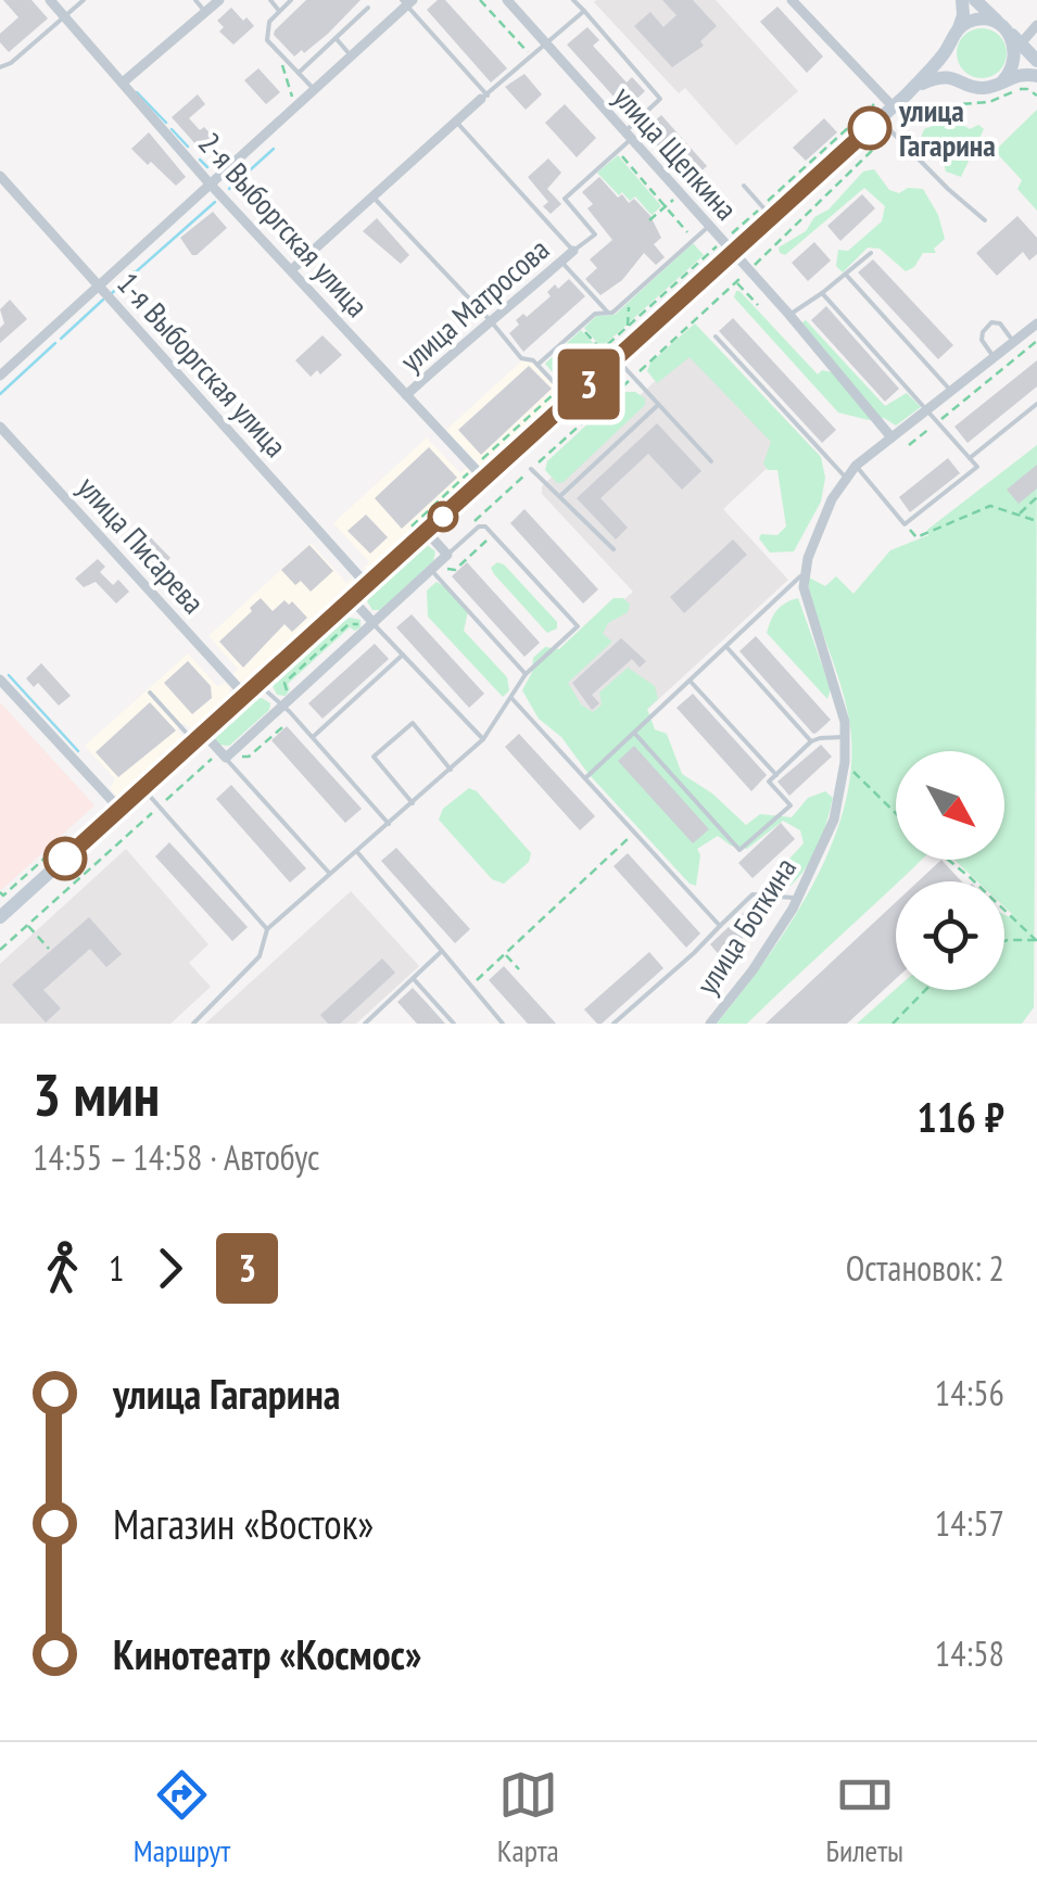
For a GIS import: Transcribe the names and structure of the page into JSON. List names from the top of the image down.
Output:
{
  "streets": {
    "street": [
      "улица Щепкина",
      "2-я Выборгская улица",
      "улица Матросова",
      "1-я Выборгская улица",
      "улица Писарева",
      "улица Боткина"
    ]
  },
  "crossings": [
    ["улица Щепкина", "улица Боткина"],
    ["2-я Выборгская улица", "улица Матросова"]
  ],
  "places": ["улица Гагарина"],
  "lines": ["bus line 3"],
  "north": "bottom right",
  "page": {
    "on_map": "3",
    "heading": ["3 мин", "14:55 – 14:58 · Автобус", "116 ₽"],
    "legs": ["1", "3", "Остановок: 2"],
    "list": [
      {
        "name": "улица Гагарина",
        "value": "14:56"
      },
      {
        "name": "Магазин «Восток»",
        "value": "14:57"
      },
      {
        "name": "Кинотеатр «Космос»",
        "value": "14:58"
      }
    ],
    "tabs": ["Маршрут", "Карта", "Билеты"]
  }
}
